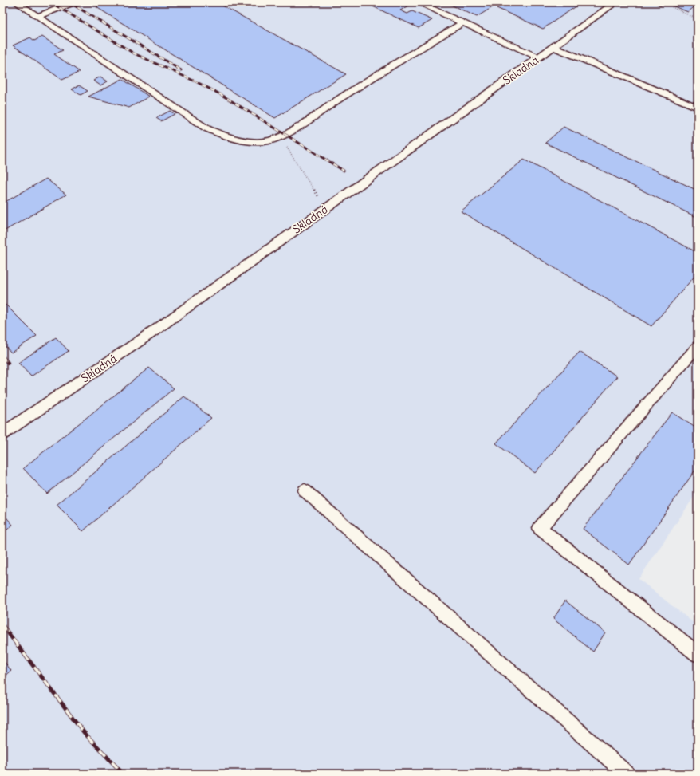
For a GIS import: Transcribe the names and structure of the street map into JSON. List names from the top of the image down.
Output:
{
  "streets": {
    "lane": ["Skladná"]
  }
}
